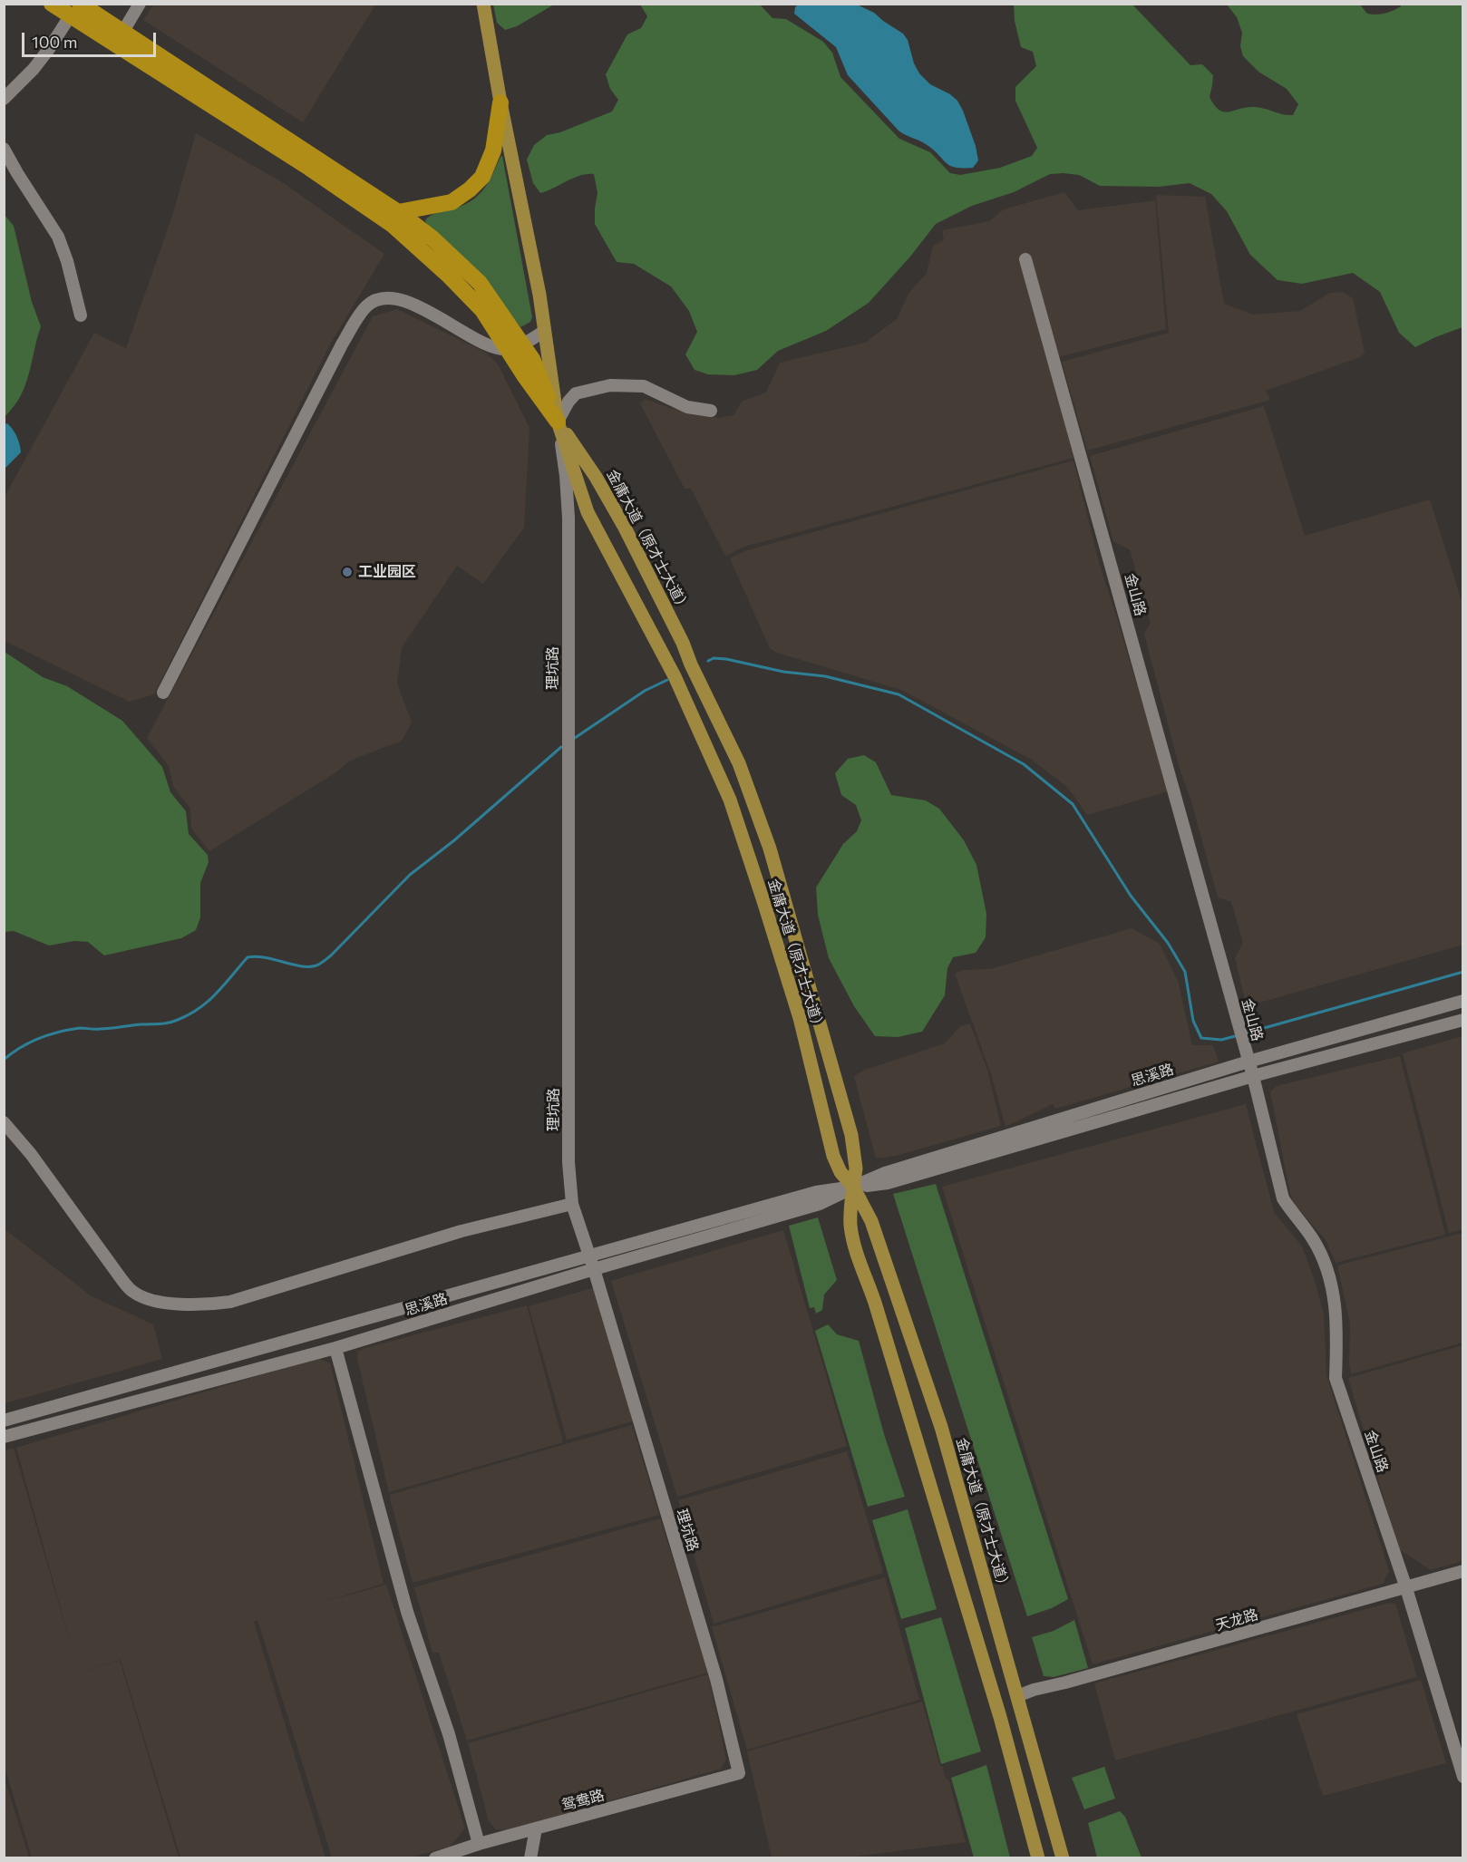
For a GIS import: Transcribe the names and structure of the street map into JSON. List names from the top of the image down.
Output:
{
  "streets": {
    "main road": ["金庸大道（原才士大道）"],
    "street": [
      "金山路",
      "理坑路",
      "思溪路",
      "天龙路",
      "鸳鸯路"
    ]
  },
  "crossings": [
    ["金庸大道（原才士大道）", "理坑路"],
    ["金庸大道（原才士大道）", "思溪路"],
    ["金庸大道（原才士大道）", "天龙路"],
    ["金山路", "思溪路"],
    ["金山路", "天龙路"],
    ["理坑路", "思溪路"],
    ["理坑路", "鸳鸯路"]
  ],
  "places": ["工业园区"],
  "scale_bar": "100 m"
}
